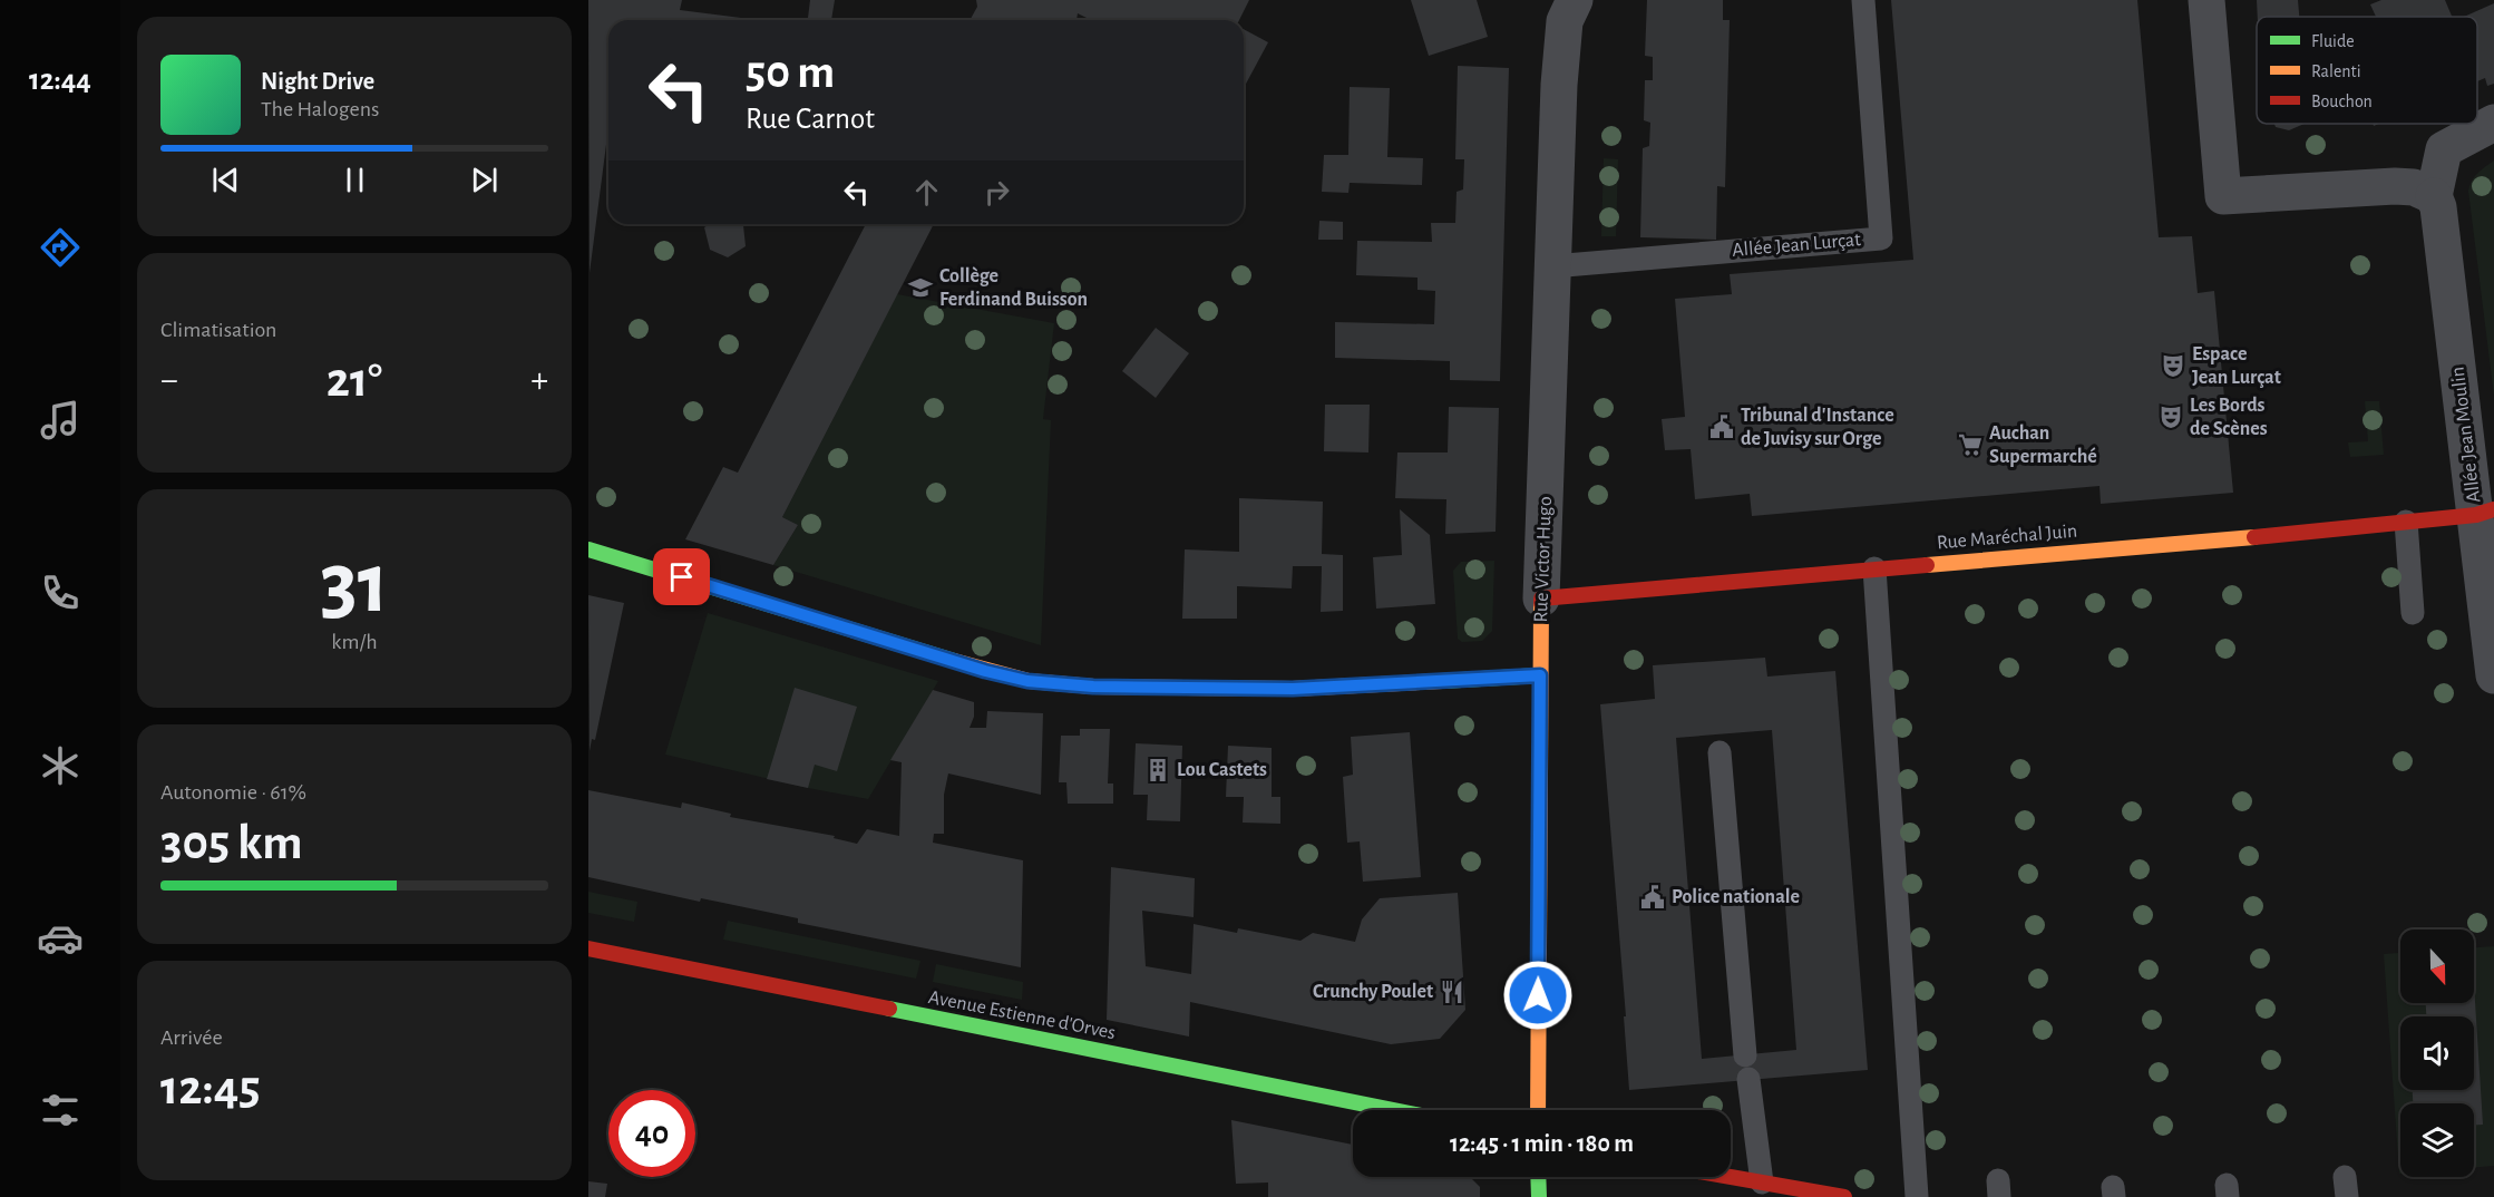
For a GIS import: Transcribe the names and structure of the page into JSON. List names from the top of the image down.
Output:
{
  "streets": {
    "street": [
      "Allée Jean Moulin",
      "Rue Maréchal Juin",
      "Rue Victor Hugo",
      "Avenue Estienne d'Orves"
    ],
    "lane": ["Allée Jean Lurçat"]
  },
  "crossings": [
    ["Allée Jean Lurçat", "Rue Victor Hugo"],
    ["Allée Jean Moulin", "Rue Maréchal Juin"],
    ["Rue Maréchal Juin", "Rue Victor Hugo"]
  ],
  "places": {
    "school or university": ["Collège Ferdinand Buisson"],
    "theatre": ["Espace Jean Lurçat", "Les Bords de Scènes"],
    "public building": ["Tribunal d'Instance de Juvisy sur Orge", "Police nationale"],
    "supermarket": ["Auchan Supermarché"],
    "building": ["Lou Castets"],
    "restaurant": ["Crunchy Poulet"]
  },
  "legend": ["Fluide", "Ralenti", "Bouchon"],
  "north": "bottom",
  "page": {
    "tabs": "12:44",
    "turn": ["50 m", "Rue Carnot"],
    "song": ["Night Drive", "The Halogens"],
    "tile": [
      "Climatisation",
      ["31", "km/h"],
      ["Autonomie · 61%", "305 km"],
      ["Arrivée", "12:45"]
    ],
    "heat": ["−", "21°", "+"],
    "limit": "40",
    "trip": "12:45 · 1 min · 180 m"
  }
}
